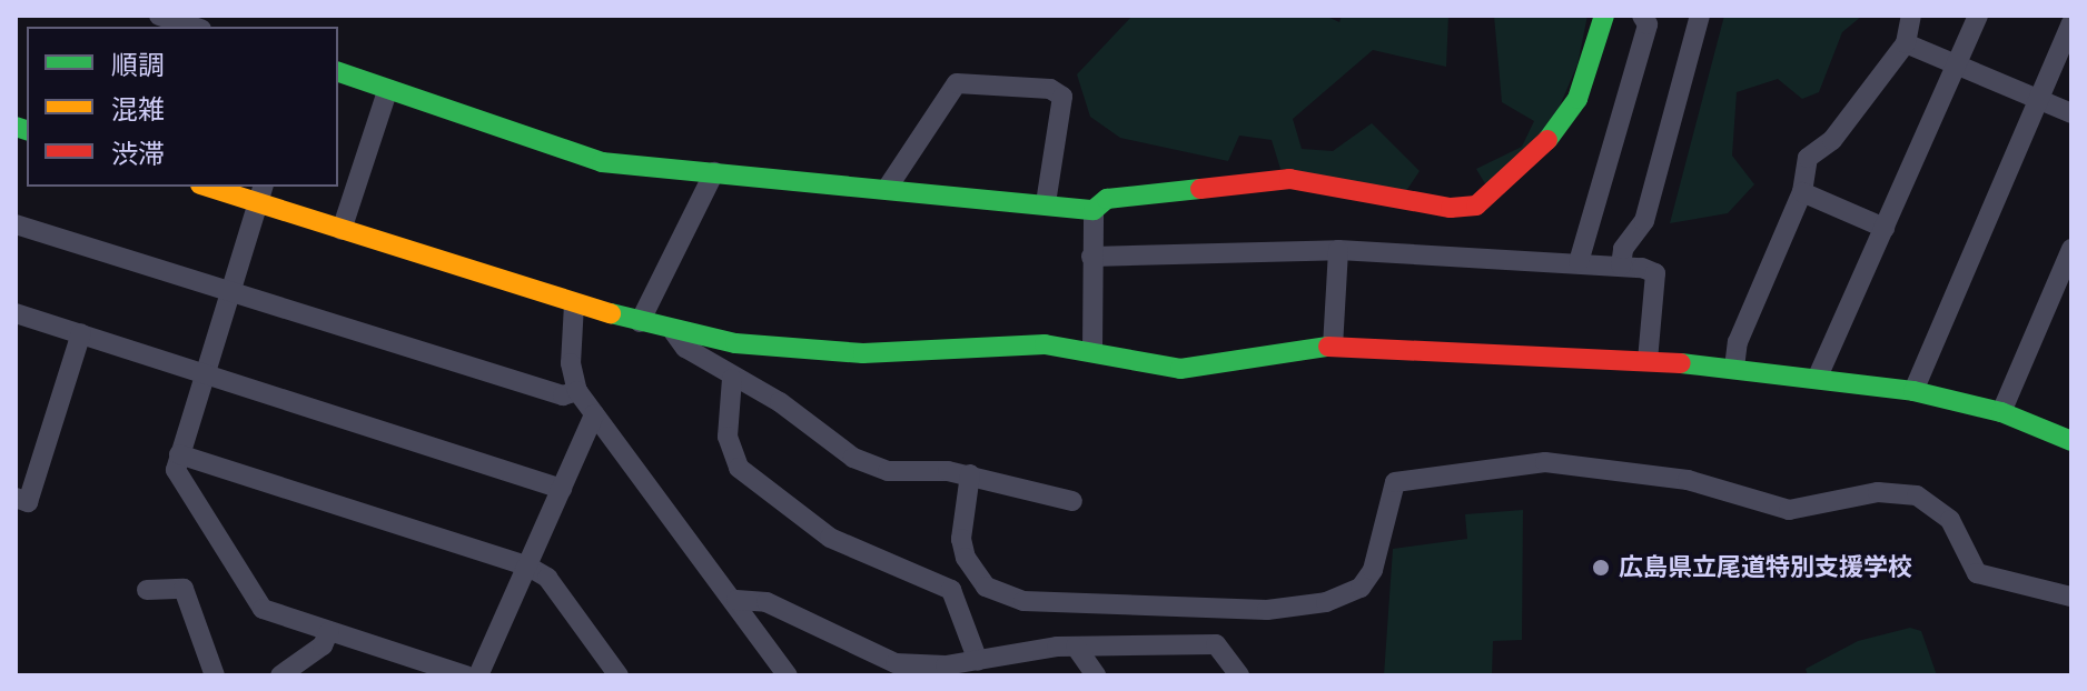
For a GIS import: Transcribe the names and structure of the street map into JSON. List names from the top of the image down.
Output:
{
  "places": ["広島県立尾道特別支援学校"],
  "legend": ["順調", "混雑", "渋滞"]
}
